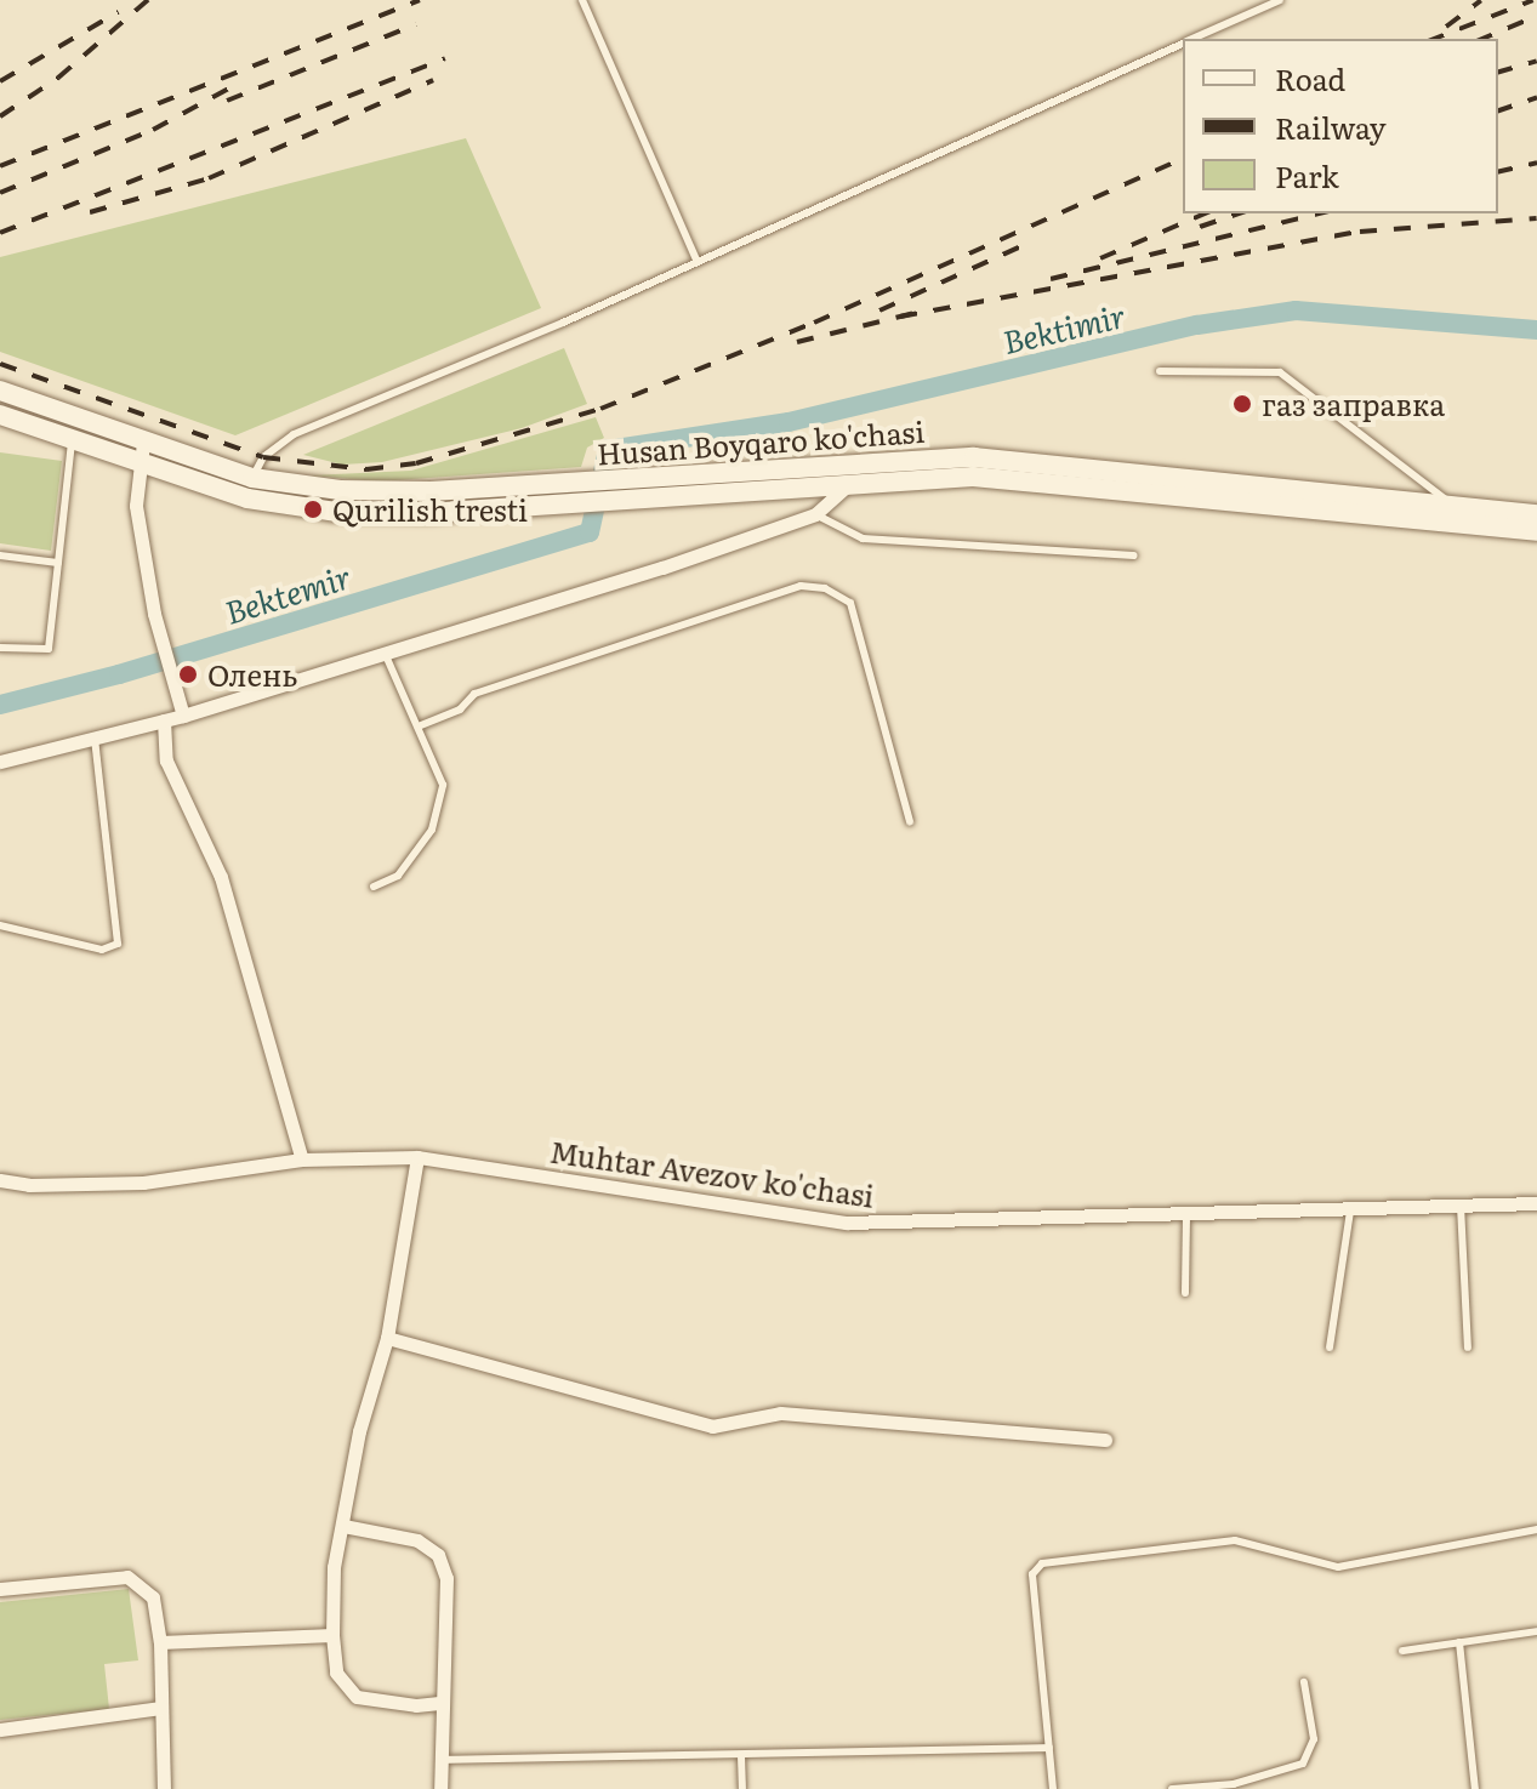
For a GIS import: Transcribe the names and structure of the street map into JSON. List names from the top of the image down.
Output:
{
  "streets": {
    "main road": ["Husan Boyqaro ko'chasi"],
    "street": ["Muhtar Avezov ko'chasi"]
  },
  "water": ["Bektimir", "Bektemir"],
  "places": ["газ заправка", "Qurilish tresti", "Олень"],
  "legend": ["Road", "Railway", "Park"]
}
